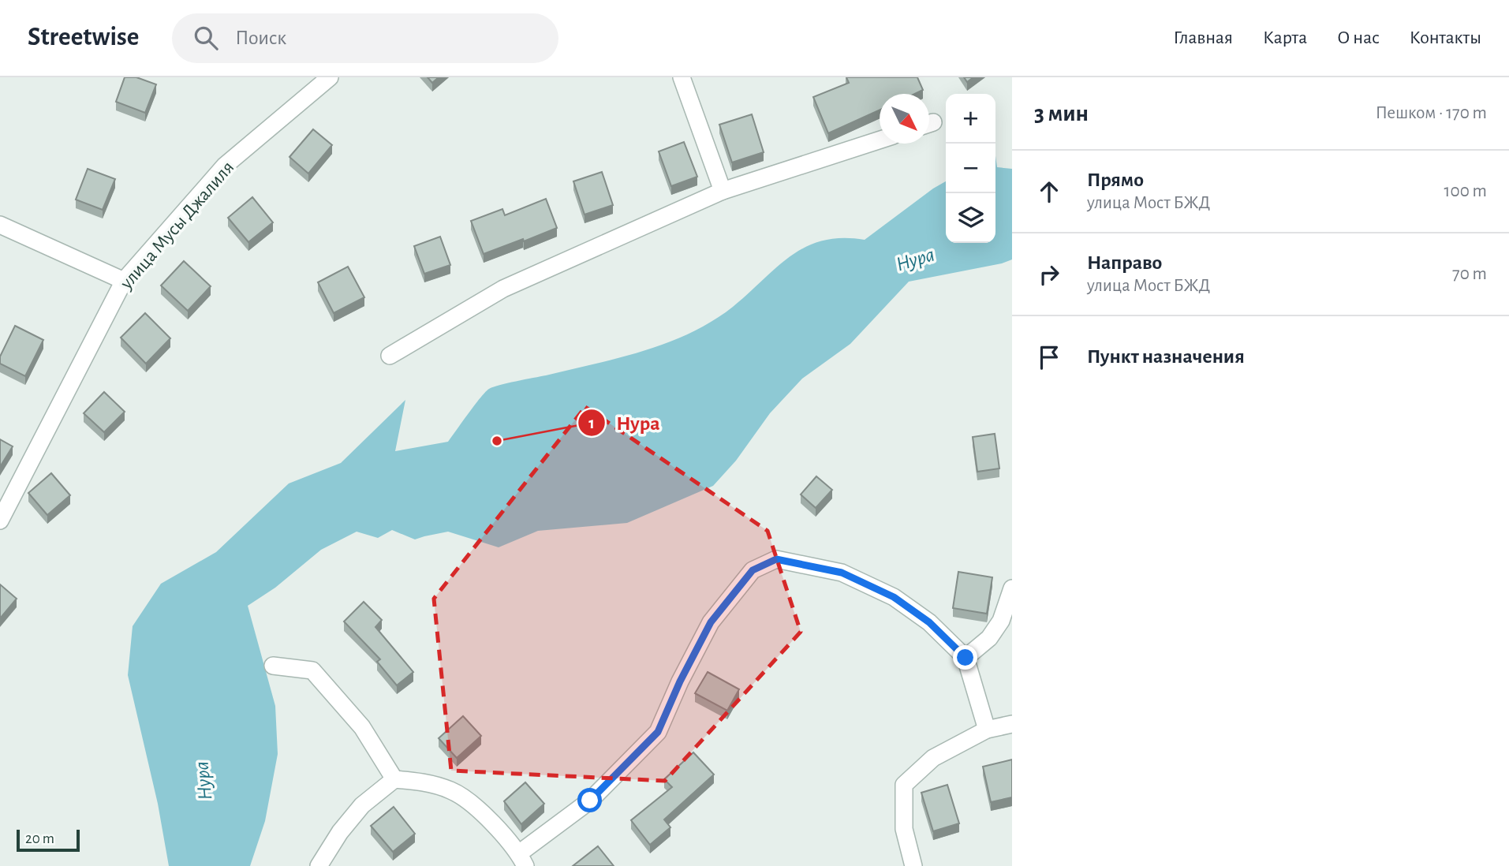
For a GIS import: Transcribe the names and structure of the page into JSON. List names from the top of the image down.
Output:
{
  "streets": {
    "street": ["улица Мусы Джалиля"]
  },
  "water": ["Нура"],
  "places": ["Нура"],
  "scale_bar": "20 m",
  "north": "bottom right",
  "page": {
    "header": "Streetwise",
    "search": "Поиск",
    "nav": [
      "Главная",
      "Карта",
      "О нас",
      "Контакты"
    ],
    "heading": ["3 мин", "Пешком · 170 m"],
    "map_buttons": ["+", "−"],
    "list": [
      ["Прямо", "улица Мост БЖД", "100 m"],
      ["Направо", "улица Мост БЖД", "70 m"],
      "Пункт назначения"
    ],
    "scale": "20 m"
  }
}
